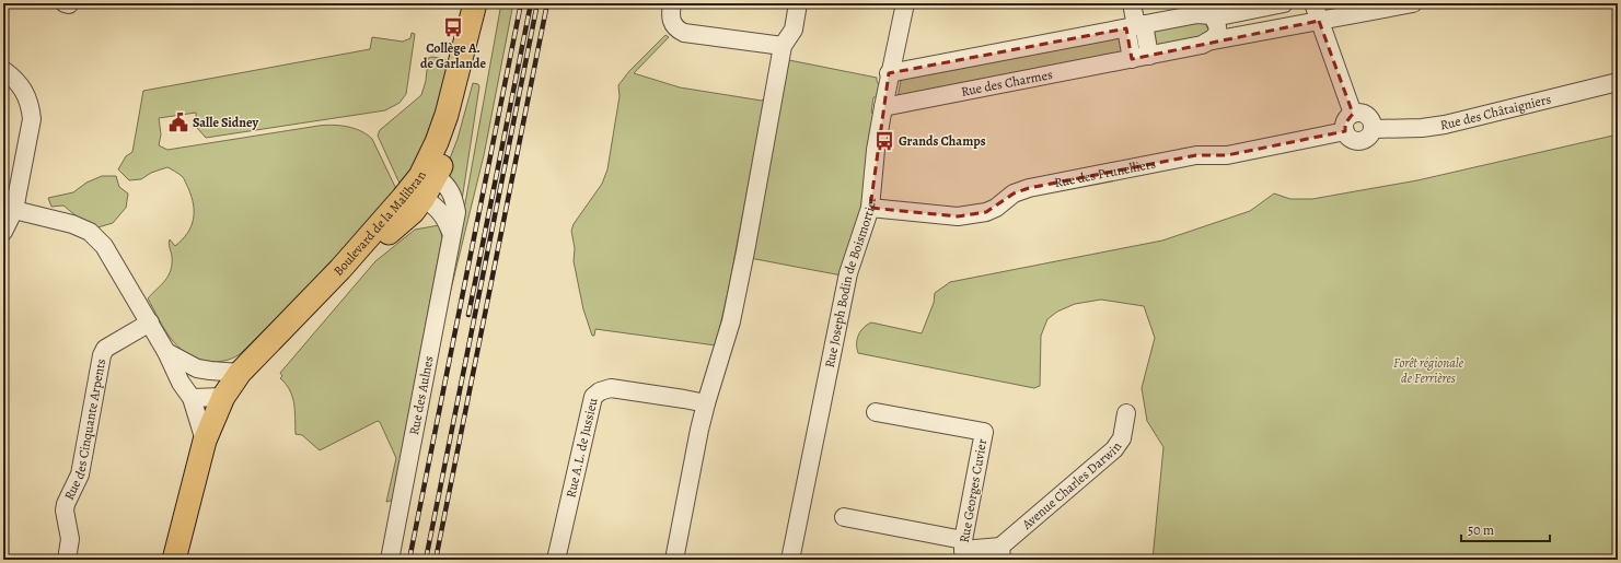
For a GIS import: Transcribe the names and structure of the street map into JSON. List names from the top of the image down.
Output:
{
  "streets": {
    "main road": ["Boulevard de la Malibran"],
    "street": [
      "Rue des Charmes",
      "Rue des Châtaigniers",
      "Rue des Prunelliers",
      "Rue Joseph Bodin de Boismortier",
      "Rue des Aulnes",
      "Rue des Cinquante Arpents",
      "Rue A.L. de Jussieu",
      "Avenue Charles Darwin",
      "Rue Georges Cuvier"
    ]
  },
  "crossings": [
    ["Rue des Charmes", "Rue Joseph Bodin de Boismortier"],
    ["Rue des Châtaigniers", "Rue des Prunelliers"],
    ["Rue des Prunelliers", "Rue Joseph Bodin de Boismortier"],
    ["Boulevard de la Malibran", "Rue des Aulnes"],
    ["Avenue Charles Darwin", "Rue Georges Cuvier"]
  ],
  "parks": ["Forêt régionale de Ferrières"],
  "places": {
    "bus stop": ["Collège A. de Garlande", "Grands Champs"],
    "public building": ["Salle Sidney"]
  },
  "scale_bar": "50 m"
}
